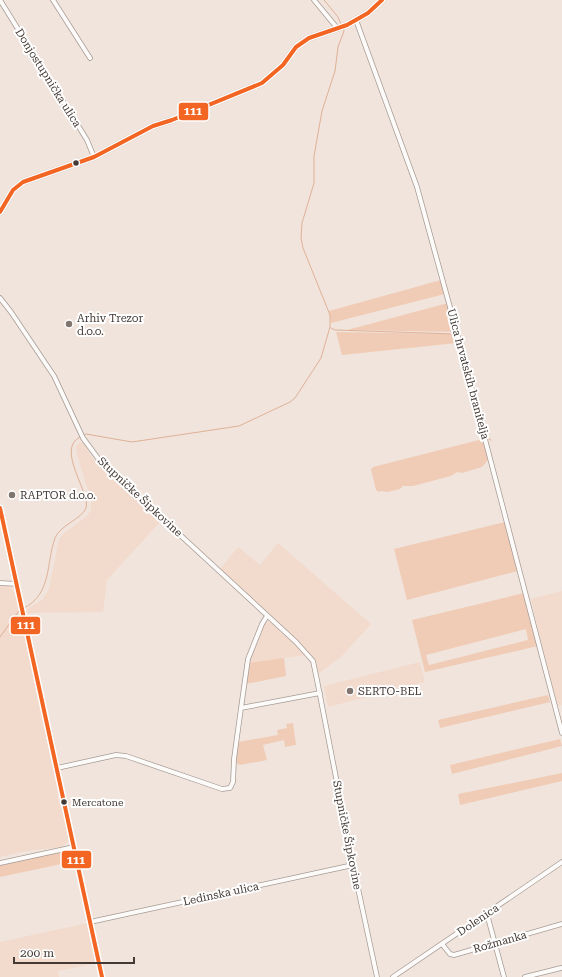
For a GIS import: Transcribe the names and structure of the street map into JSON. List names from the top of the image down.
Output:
{
  "streets": {
    "street": [
      "Donjostupnička ulica",
      "Ulica hrvatskih branitelja",
      "Stupničke Šipkovine",
      "Ledinska ulica",
      "Dolenica",
      "Rožmanka"
    ]
  },
  "crossings": [
    ["Stupničke Šipkovine", "Ledinska ulica"],
    ["Dolenica", "Rožmanka"]
  ],
  "places": [
    "Arhiv Trezor d.o.o.",
    "RAPTOR d.o.o.",
    "SERTO-BEL",
    "Mercatone"
  ],
  "lines": ["transit line 111"],
  "scale_bar": "200 m"
}
